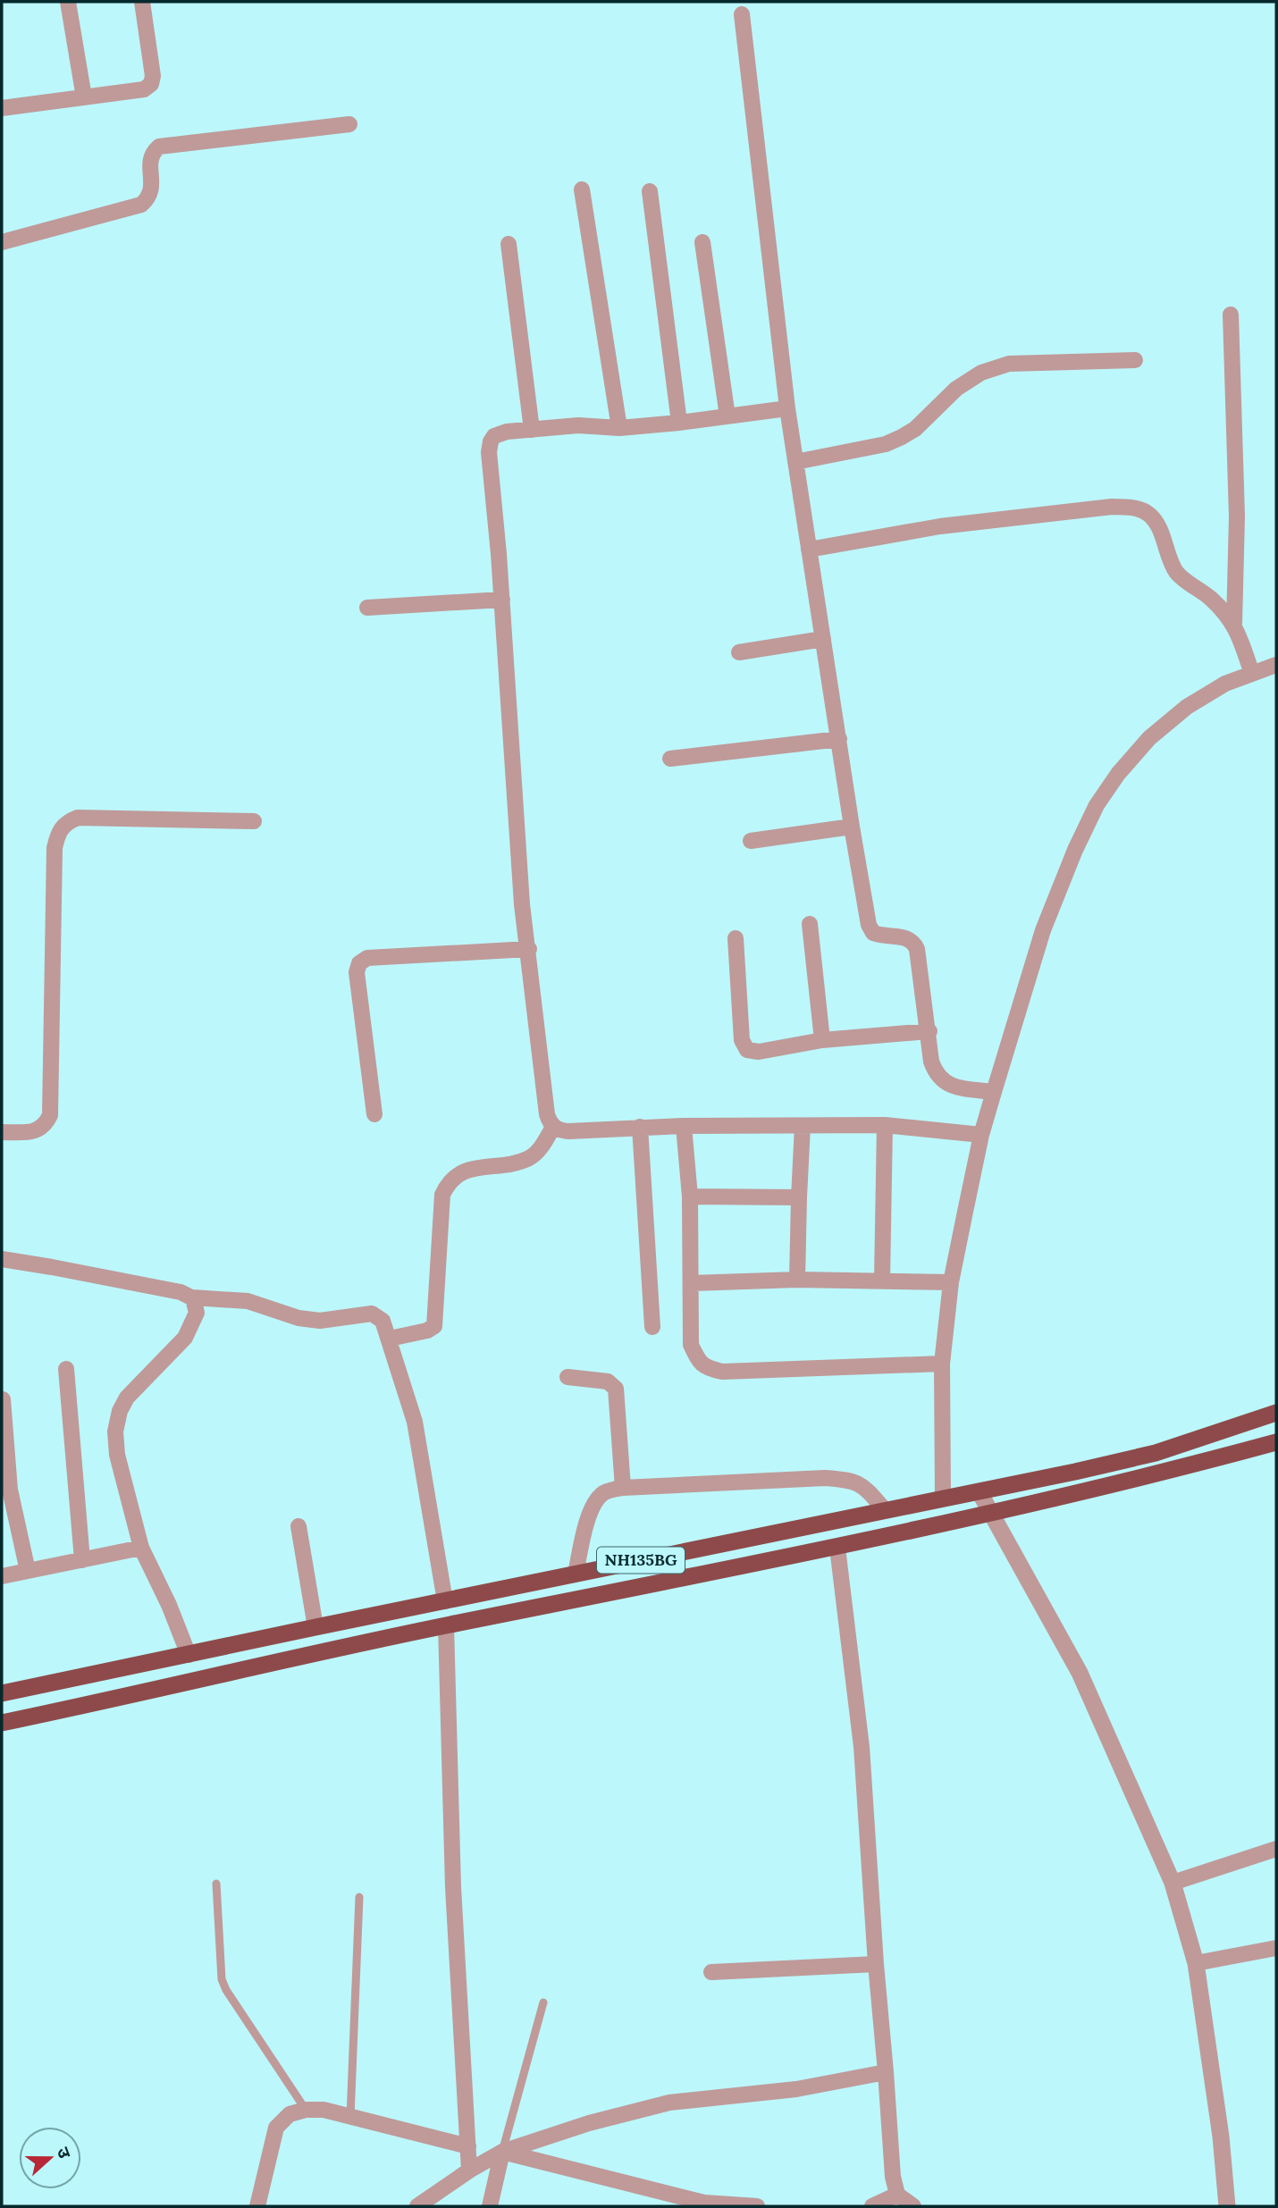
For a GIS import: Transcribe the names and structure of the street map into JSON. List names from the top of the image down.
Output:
{
  "streets": {
    "highway": ["NH135BG"]
  },
  "north": "right"
}
